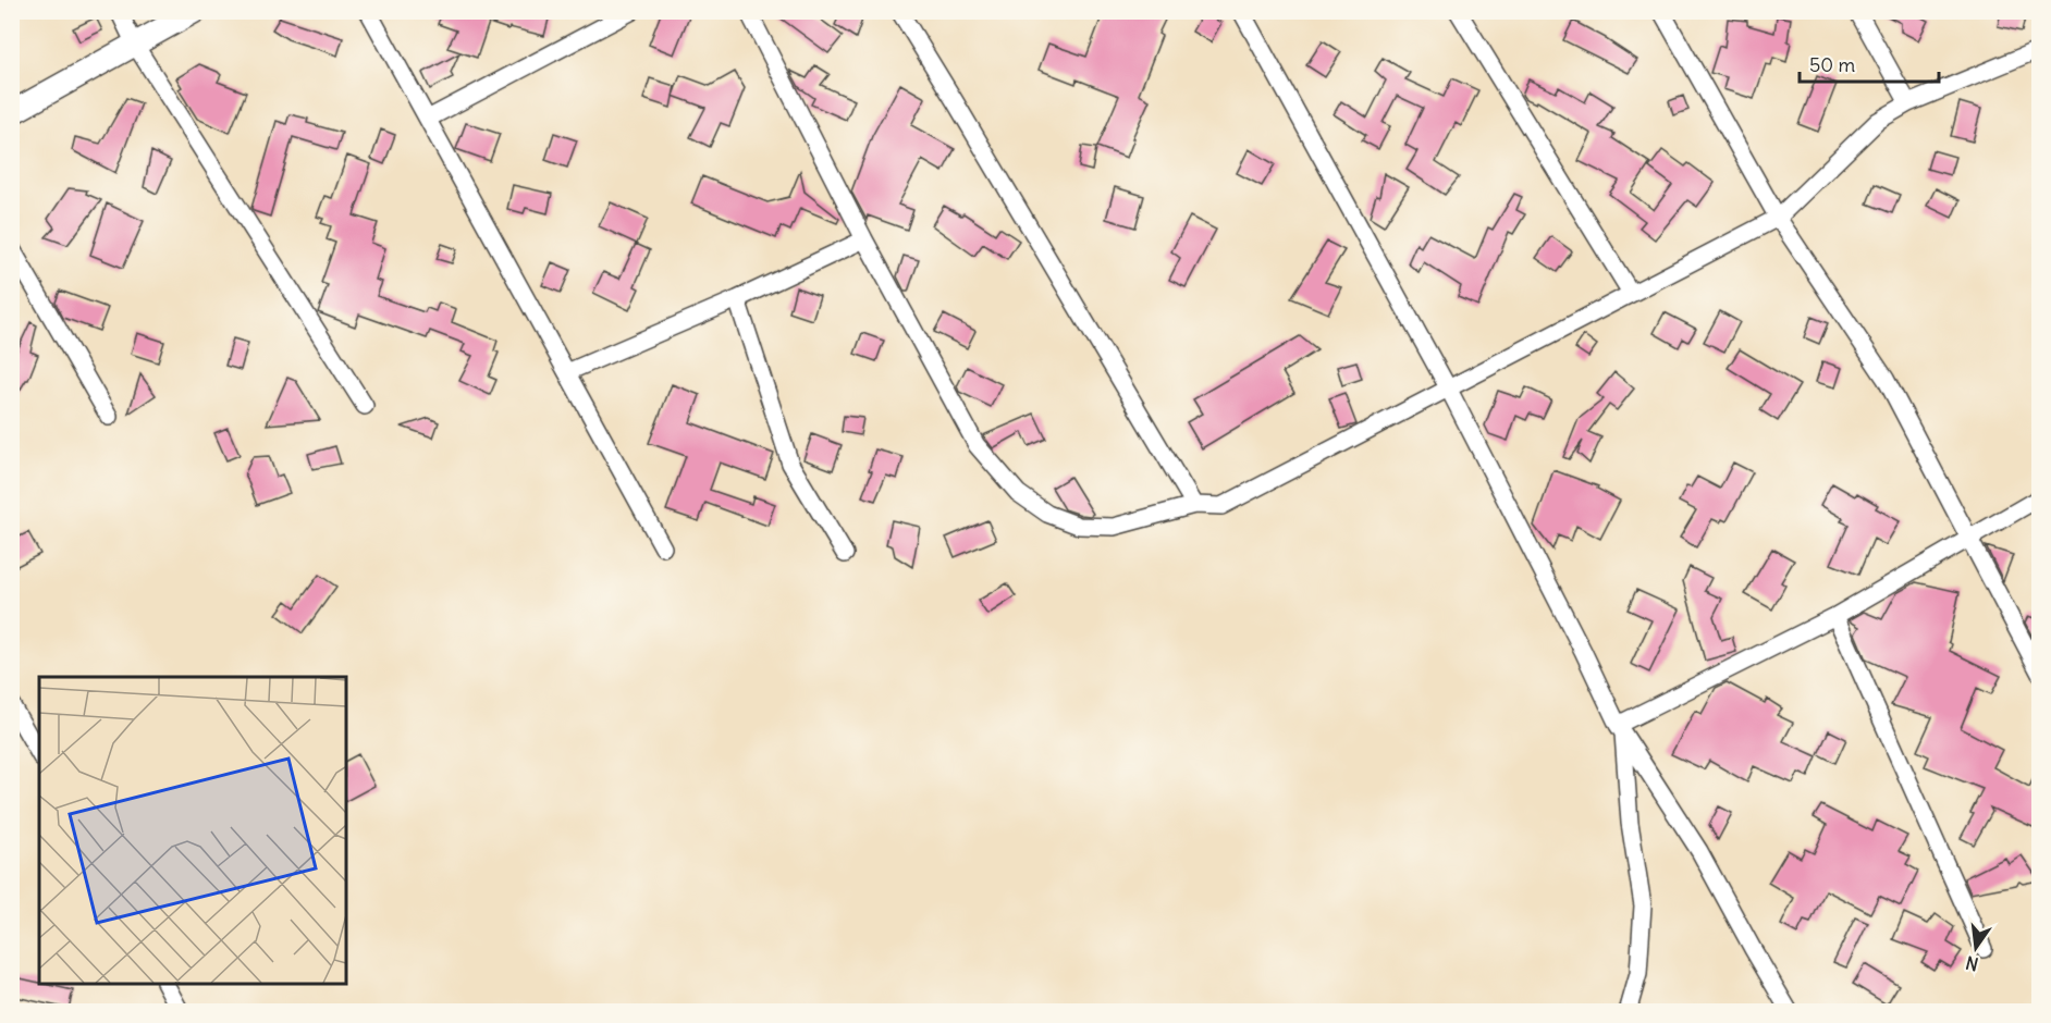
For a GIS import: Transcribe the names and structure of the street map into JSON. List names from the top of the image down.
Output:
{
  "scale_bar": "50 m",
  "north": "bottom"
}
